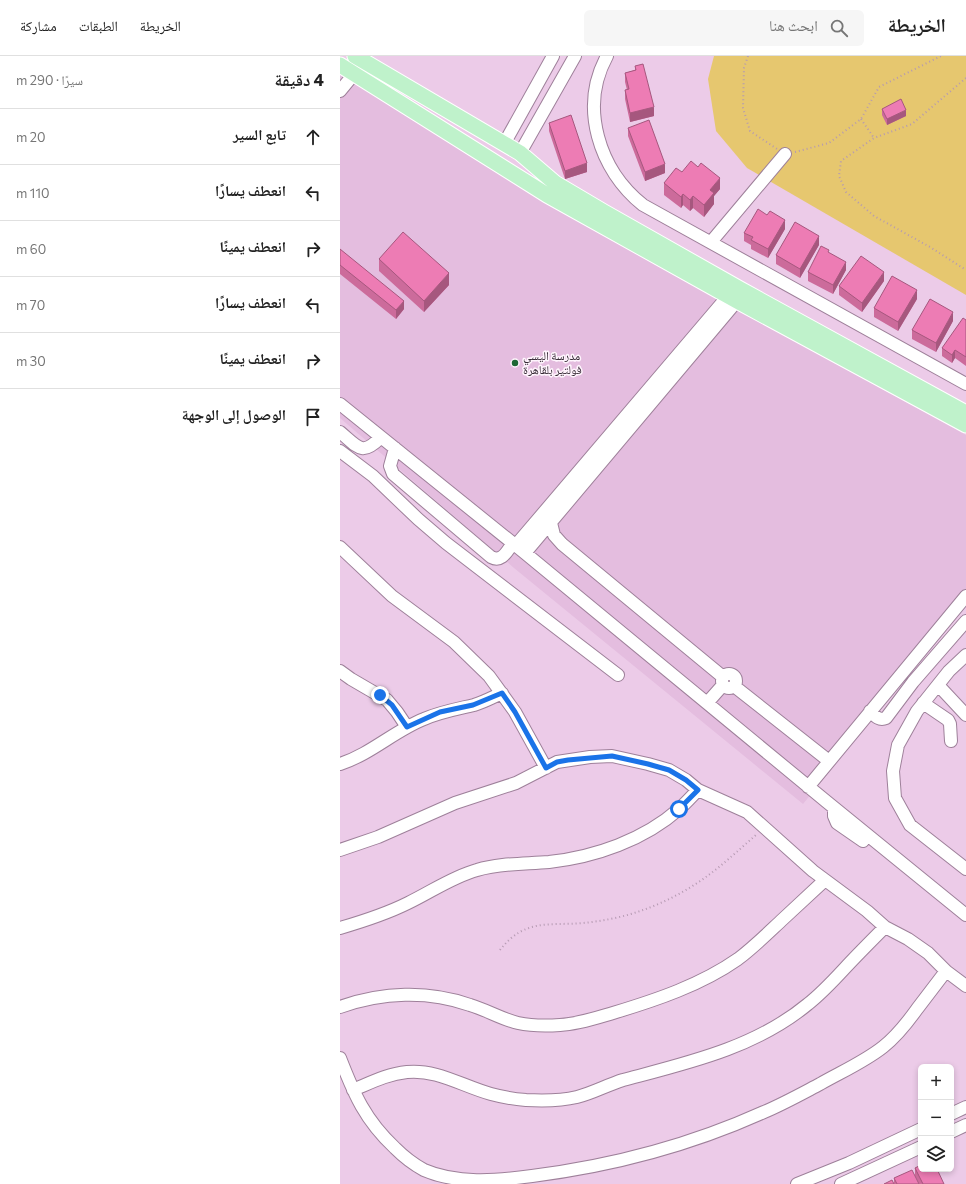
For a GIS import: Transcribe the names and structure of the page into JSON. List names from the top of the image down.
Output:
{
  "places": ["مدرسة اليسي فولتير بلقاهرة"],
  "page": {
    "header": "الخريطة",
    "search": "ابحث هنا",
    "nav": ["الخريطة", "الطبقات", "مشاركة"],
    "heading": ["4 دقيقة", "سيرًا · 290 m"],
    "list": [
      ["تابع السير", "20 m"],
      ["انعطف يسارًا", "110 m"],
      ["انعطف يمينًا", "60 m"],
      ["انعطف يسارًا", "70 m"],
      ["انعطف يمينًا", "30 m"],
      "الوصول إلى الوجهة"
    ],
    "map_buttons": ["+", "−"]
  }
}
